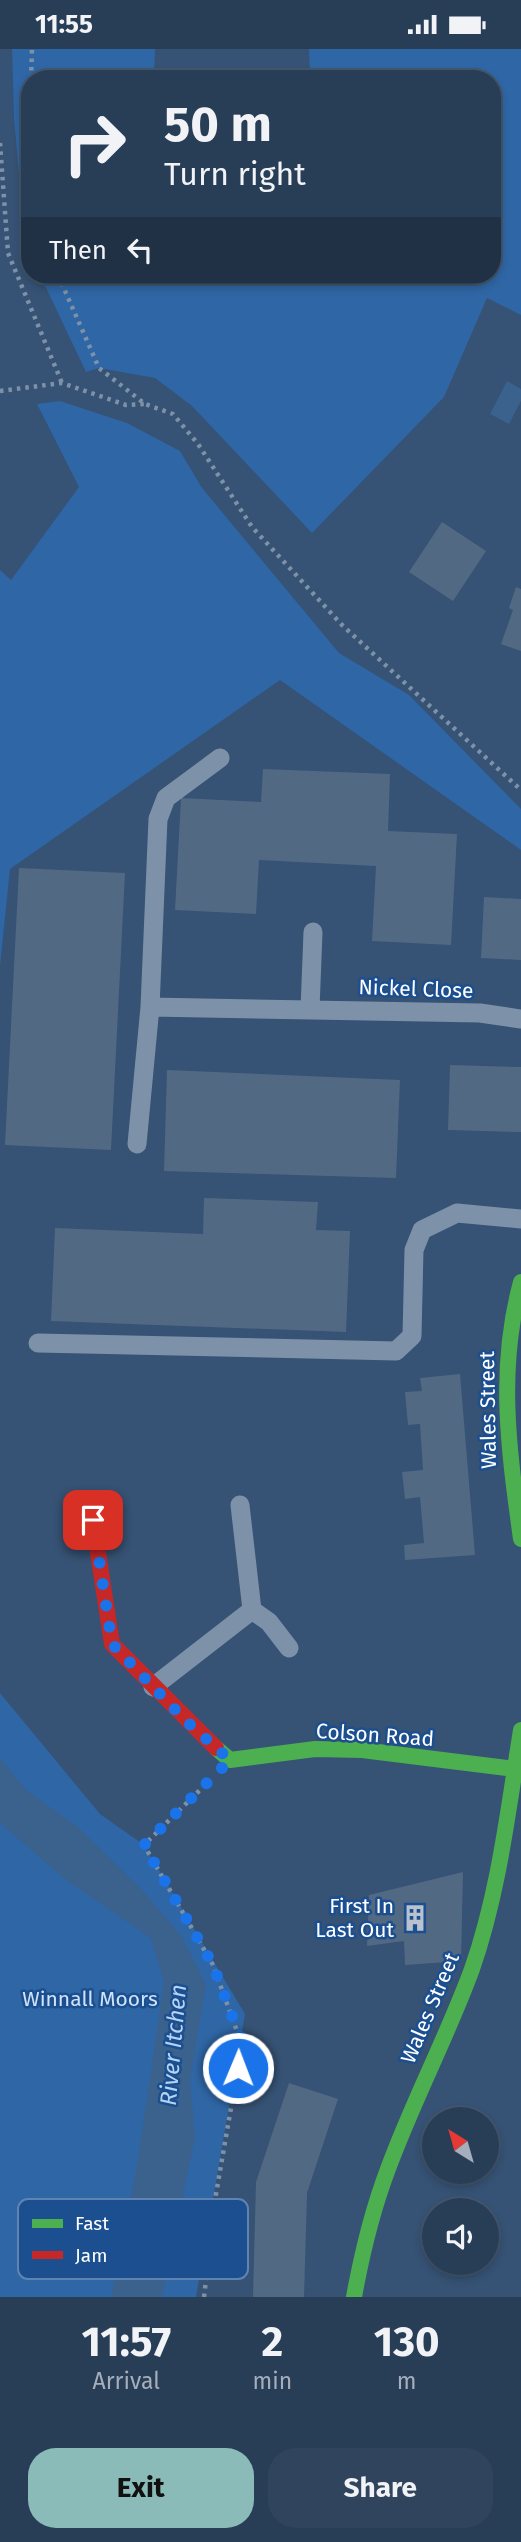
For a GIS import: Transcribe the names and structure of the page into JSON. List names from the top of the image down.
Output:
{
  "streets": {
    "street": ["Wales Street", "Colson Road"],
    "lane": ["Nickel Close"]
  },
  "crossings": [
    ["Wales Street", "Colson Road"]
  ],
  "water": ["River Itchen"],
  "parks": ["Winnall Moors"],
  "places": {
    "building": ["First In Last Out"]
  },
  "legend": ["Fast", "Jam"],
  "north": "top left",
  "page": {
    "status": "11:55",
    "turn": ["50 m", "Turn right"],
    "then": "Then",
    "eta": [
      "11:57",
      "Arrival",
      "2",
      "min",
      "130",
      "m"
    ],
    "buttons": ["Exit", "Share"]
  }
}
